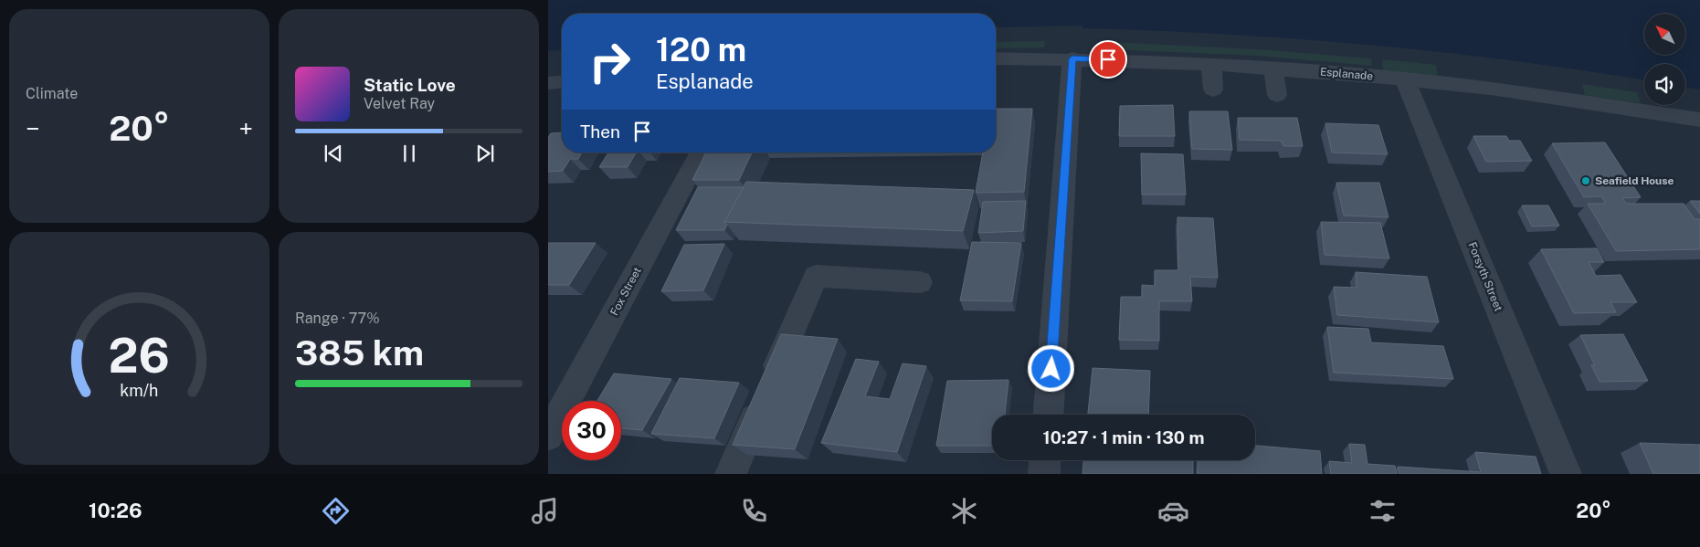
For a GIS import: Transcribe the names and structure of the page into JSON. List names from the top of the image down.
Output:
{
  "streets": {
    "street": ["Esplanade", "Forsyth Street", "Fox Street"]
  },
  "crossings": [
    ["Esplanade", "Forsyth Street"]
  ],
  "places": ["Seafield House"],
  "north": "top left",
  "page": {
    "tile": [
      "Climate",
      ["Range · 77%", "385 km"]
    ],
    "turn": ["120 m", "Esplanade"],
    "song": ["Static Love", "Velvet Ray"],
    "heat": ["−", "20°", "+"],
    "then": "Then",
    "limit": "30",
    "trip": "10:27 · 1 min · 130 m",
    "tabs": ["10:26", "20°"],
    "gauge": ["26", "km/h"]
  }
}
